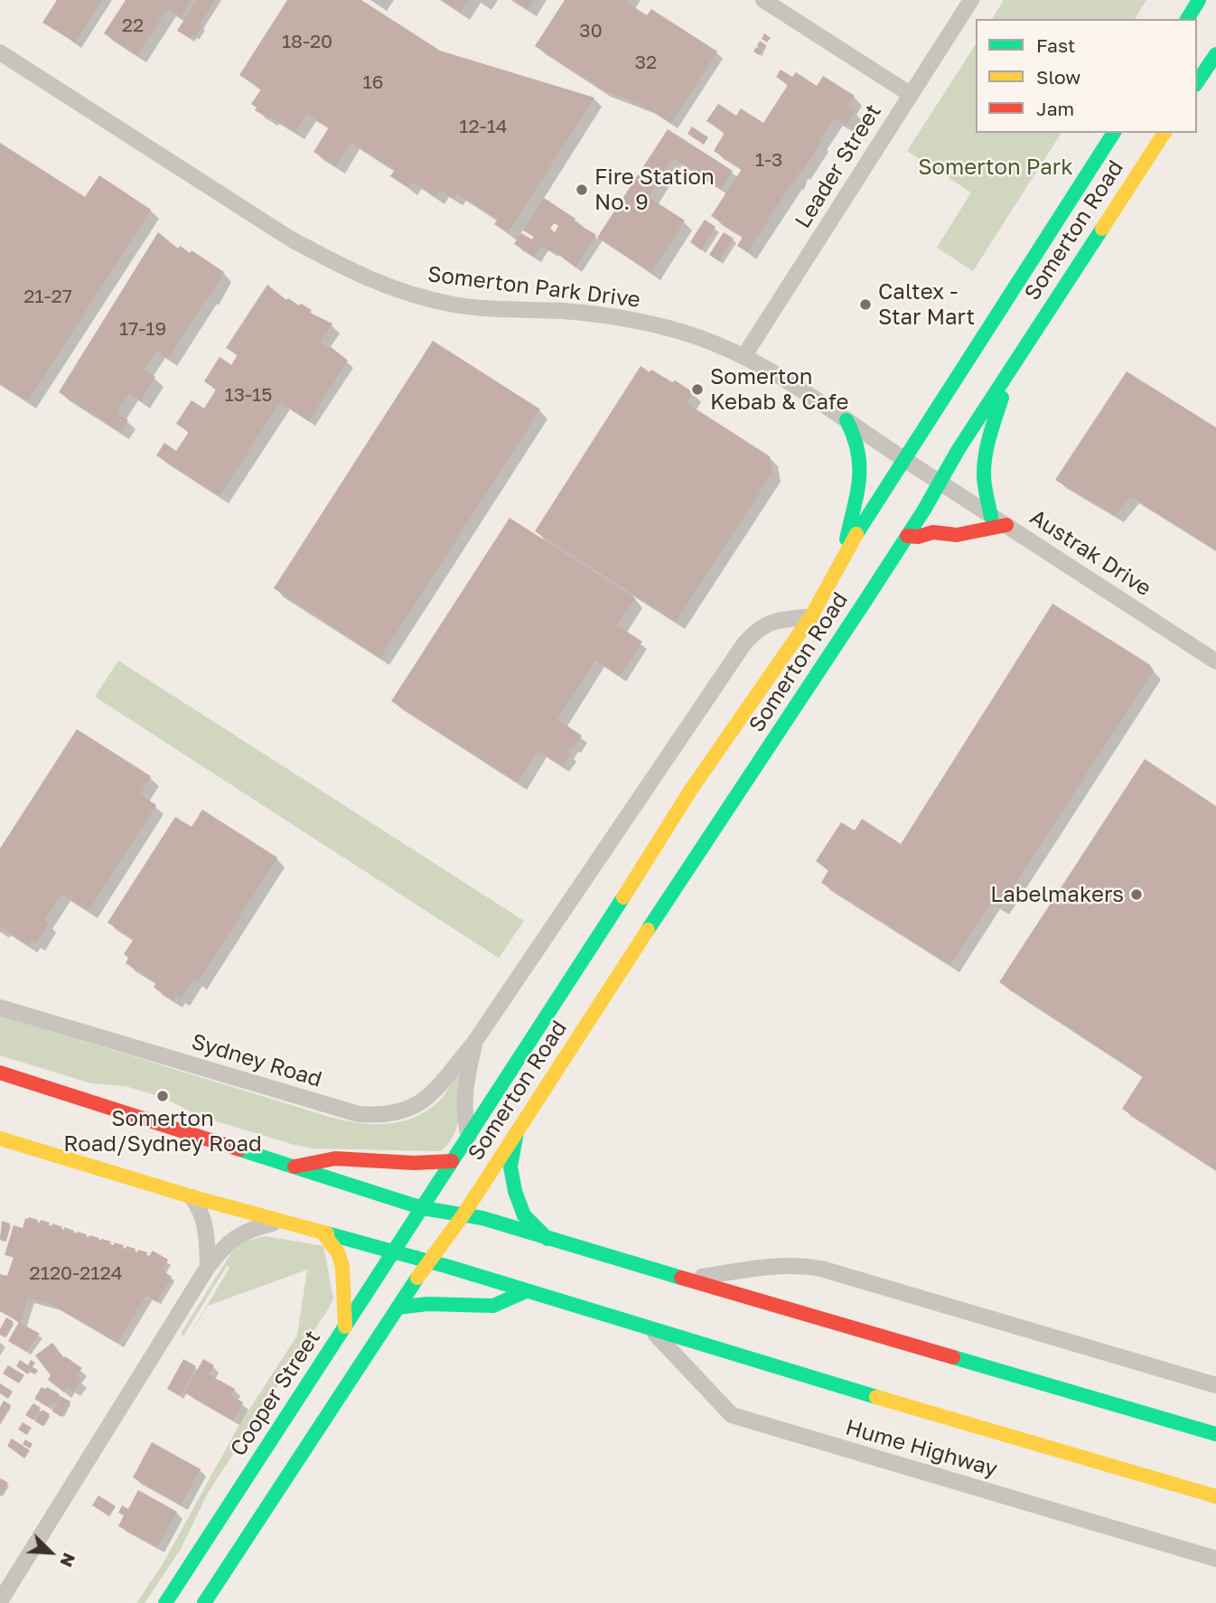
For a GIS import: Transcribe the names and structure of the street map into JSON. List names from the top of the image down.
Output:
{
  "streets": {
    "main road": ["Somerton Road", "Cooper Street", "Hume Highway"],
    "street": [
      "Leader Street",
      "Somerton Park Drive",
      "Austrak Drive",
      "Sydney Road"
    ]
  },
  "crossings": [
    ["Leader Street", "Somerton Park Drive"],
    ["Somerton Road", "Somerton Park Drive"],
    ["Somerton Road", "Austrak Drive"],
    ["Somerton Road", "Sydney Road"],
    ["Somerton Road", "Cooper Street"],
    ["Somerton Park Drive", "Austrak Drive"],
    ["Cooper Street", "Hume Highway"]
  ],
  "parks": ["Somerton Park"],
  "places": [
    "Fire Station No. 9",
    "Caltex - Star Mart",
    "Somerton Kebab & Cafe",
    "Labelmakers",
    "Somerton Road/Sydney Road"
  ],
  "house_numbers": [
    "22",
    "30",
    "18-20",
    "32",
    "16",
    "12-14",
    "1-3",
    "21-27",
    "17-19",
    "13-15",
    "2120-2124"
  ],
  "legend": ["Fast", "Slow", "Jam"],
  "north": "bottom right"
}
